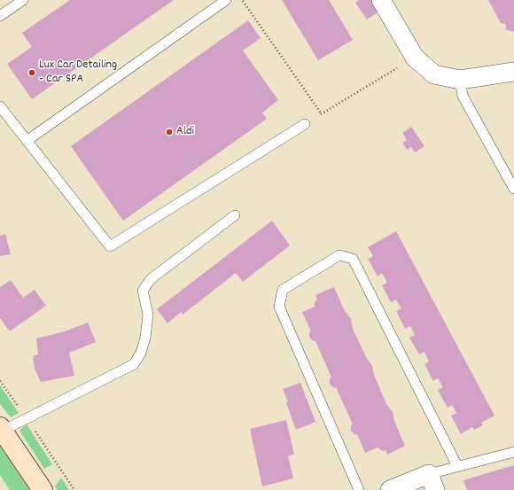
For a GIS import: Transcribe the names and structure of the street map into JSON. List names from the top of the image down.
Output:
{
  "places": ["Lux Car Detailing - Car SPA", "Aldi"]
}
